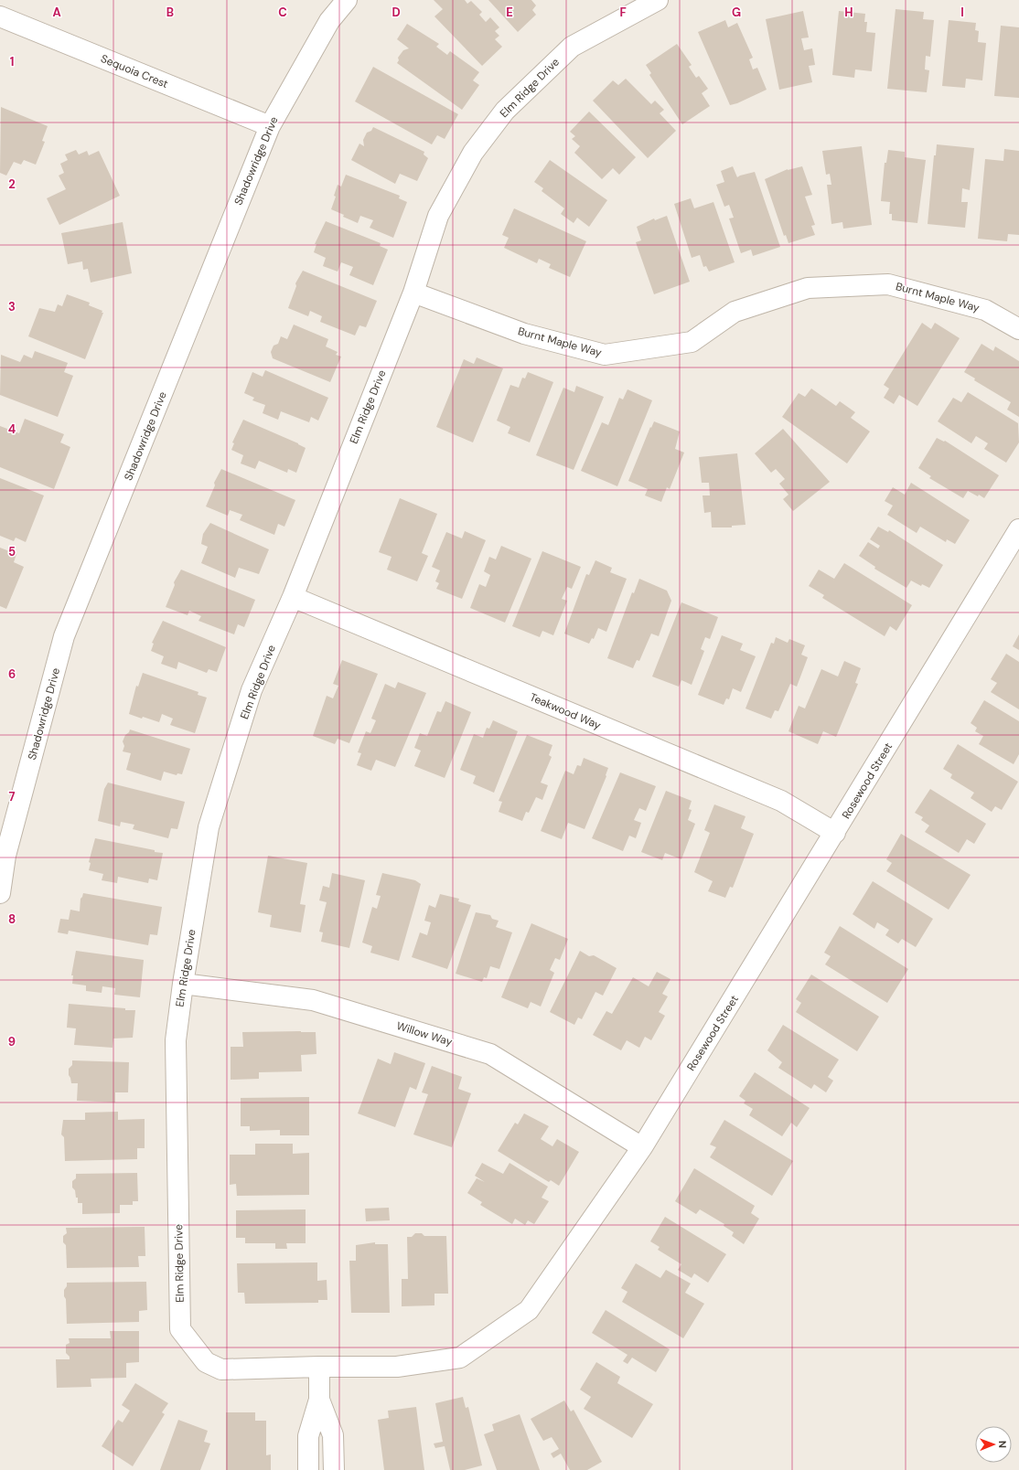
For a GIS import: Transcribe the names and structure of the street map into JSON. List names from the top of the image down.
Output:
{
  "streets": {
    "street": [
      "Sequoia Crest",
      "Elm Ridge Drive",
      "Shadowridge Drive",
      "Burnt Maple Way",
      "Teakwood Way",
      "Rosewood Street",
      "Willow Way"
    ]
  },
  "crossings": [
    ["Sequoia Crest", "Shadowridge Drive"],
    ["Elm Ridge Drive", "Burnt Maple Way"],
    ["Elm Ridge Drive", "Teakwood Way"],
    ["Elm Ridge Drive", "Rosewood Street"],
    ["Elm Ridge Drive", "Willow Way"],
    ["Teakwood Way", "Rosewood Street"],
    ["Rosewood Street", "Willow Way"]
  ],
  "north": "right",
  "grid": {
    "columns": [
      "A",
      "B",
      "C",
      "D",
      "E",
      "F",
      "G",
      "H",
      "I"
    ],
    "rows": [
      "1",
      "2",
      "3",
      "4",
      "5",
      "6",
      "7",
      "8",
      "9"
    ]
  }
}
